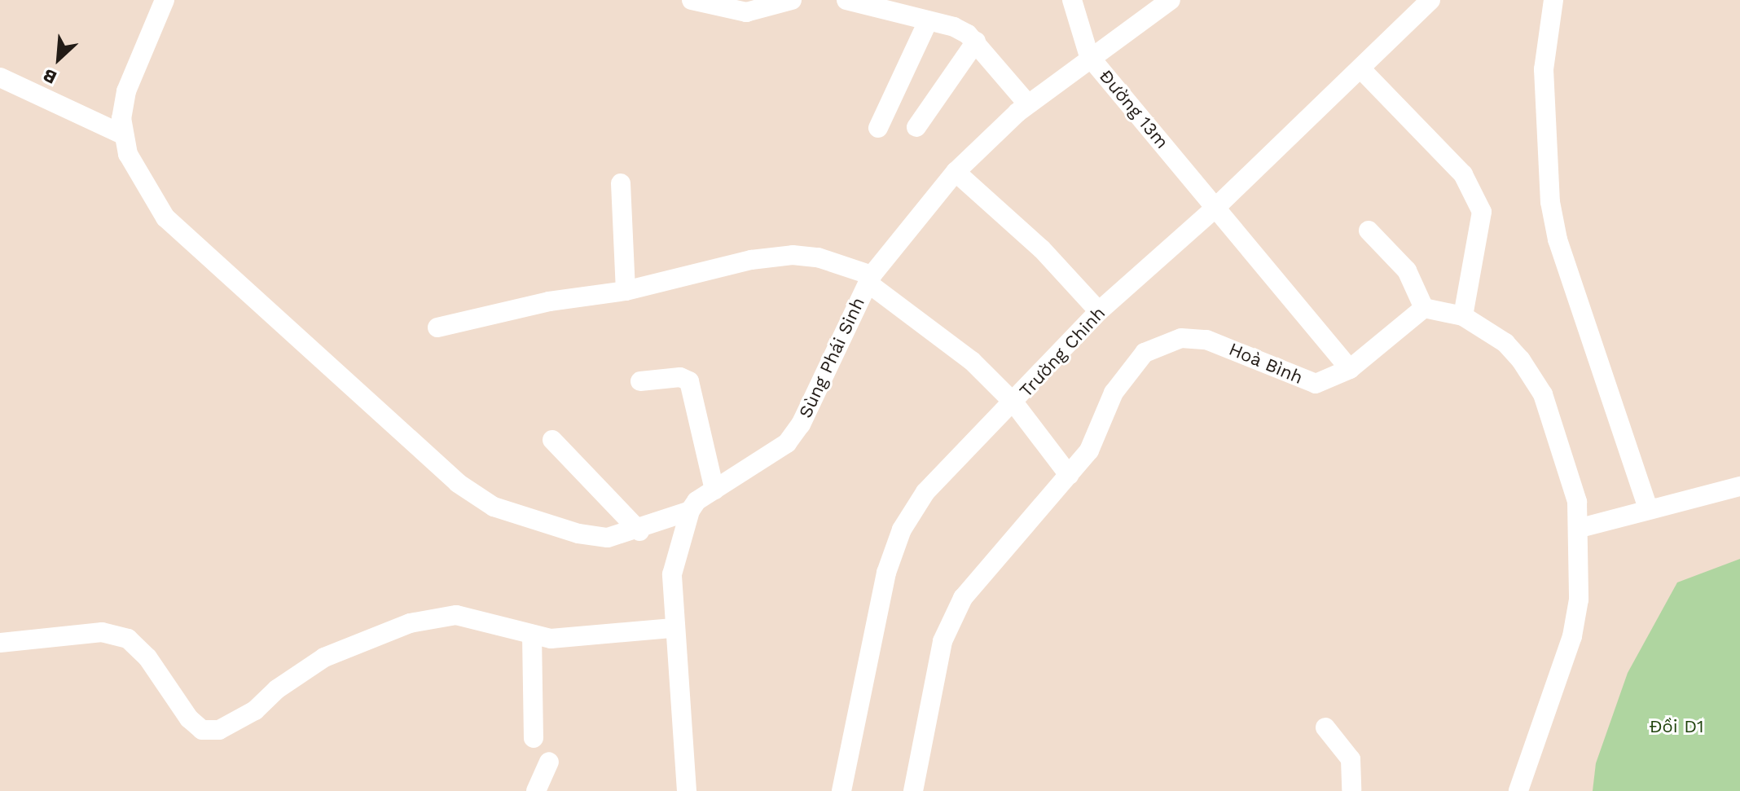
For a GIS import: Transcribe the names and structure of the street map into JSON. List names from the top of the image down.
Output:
{
  "streets": {
    "street": [
      "Đường 13m",
      "Trường Chinh",
      "Sùng Phái Sinh",
      "Hoà Bình"
    ]
  },
  "crossings": [
    ["Đường 13m", "Trường Chinh"],
    ["Đường 13m", "Sùng Phái Sinh"],
    ["Đường 13m", "Hoà Bình"]
  ],
  "parks": ["Đồi D1"],
  "north": "bottom left"
}
